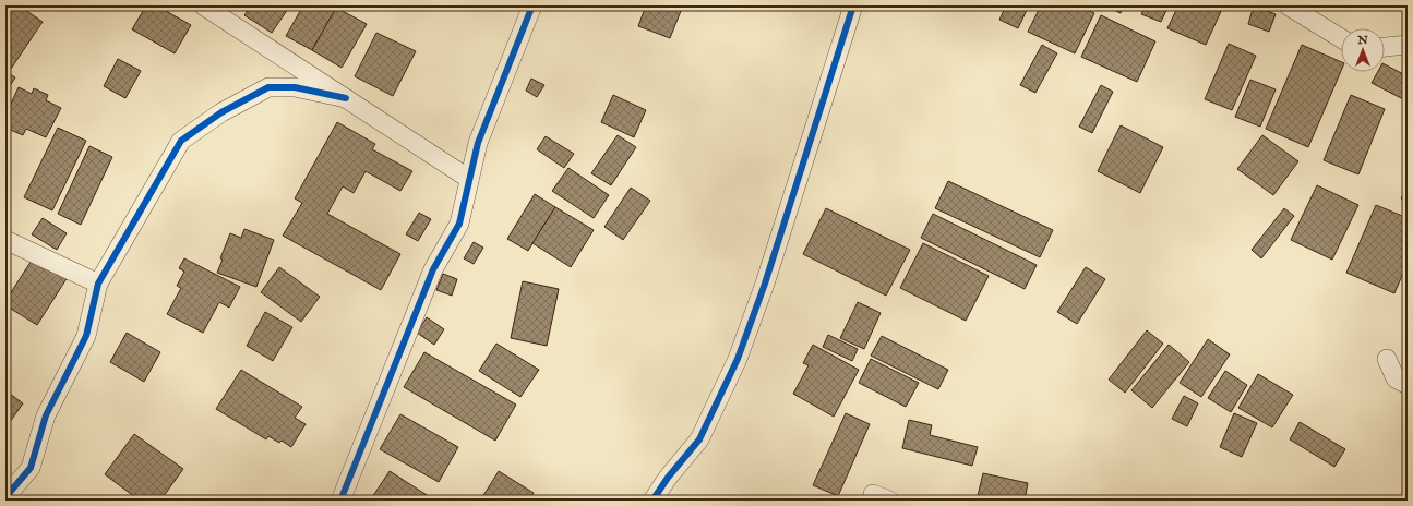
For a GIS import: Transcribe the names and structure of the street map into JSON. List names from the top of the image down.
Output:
{
  "north": "top"
}
